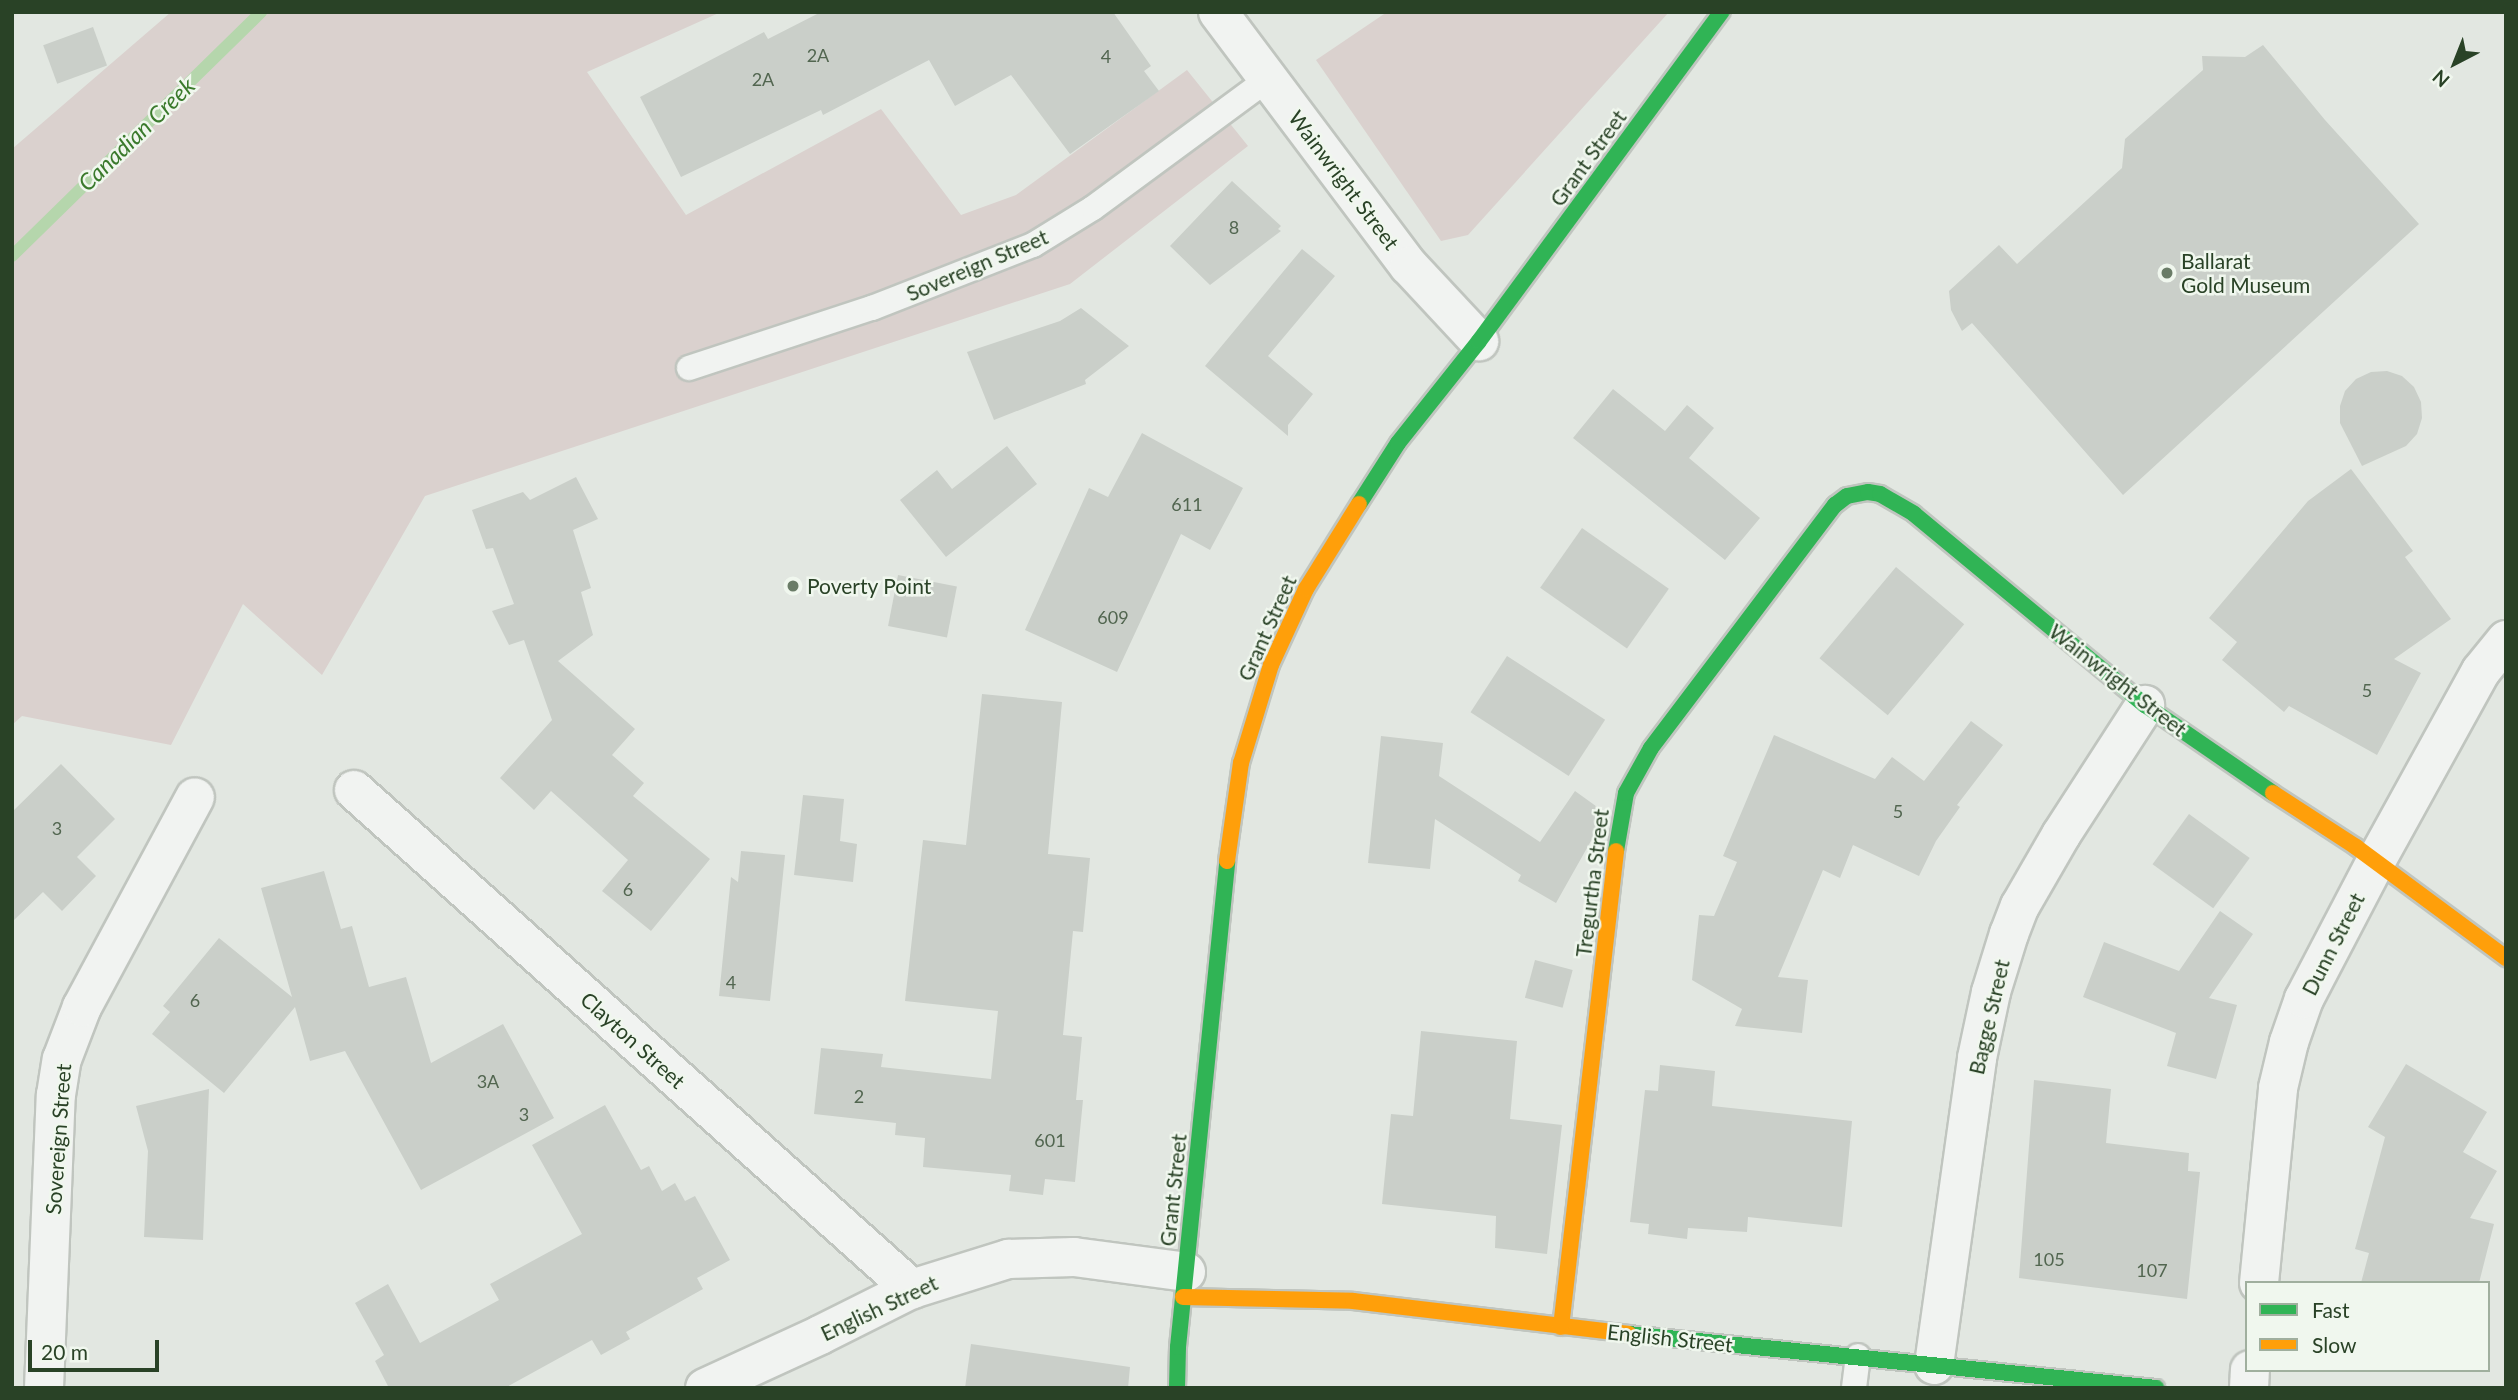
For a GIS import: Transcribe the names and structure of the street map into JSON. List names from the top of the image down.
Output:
{
  "streets": {
    "street": [
      "Grant Street",
      "Wainwright Street",
      "Sovereign Street",
      "Tregurtha Street",
      "Dunn Street",
      "Bagge Street",
      "Clayton Street",
      "English Street"
    ]
  },
  "crossings": [
    ["Grant Street", "Wainwright Street"],
    ["Grant Street", "English Street"],
    ["Wainwright Street", "Sovereign Street"],
    ["Wainwright Street", "Tregurtha Street"],
    ["Wainwright Street", "Dunn Street"],
    ["Wainwright Street", "Bagge Street"],
    ["Tregurtha Street", "English Street"],
    ["Bagge Street", "English Street"],
    ["Clayton Street", "English Street"]
  ],
  "water": ["Canadian Creek"],
  "places": ["Ballarat Gold Museum", "Poverty Point"],
  "house_numbers": [
    "2A",
    "4",
    "2A",
    "8",
    "611",
    "609",
    "5",
    "5",
    "3",
    "6",
    "4",
    "6",
    "3A",
    "2",
    "3",
    "601",
    "105",
    "107"
  ],
  "legend": ["Fast", "Slow"],
  "scale_bar": "20 m",
  "north": "bottom left"
}
